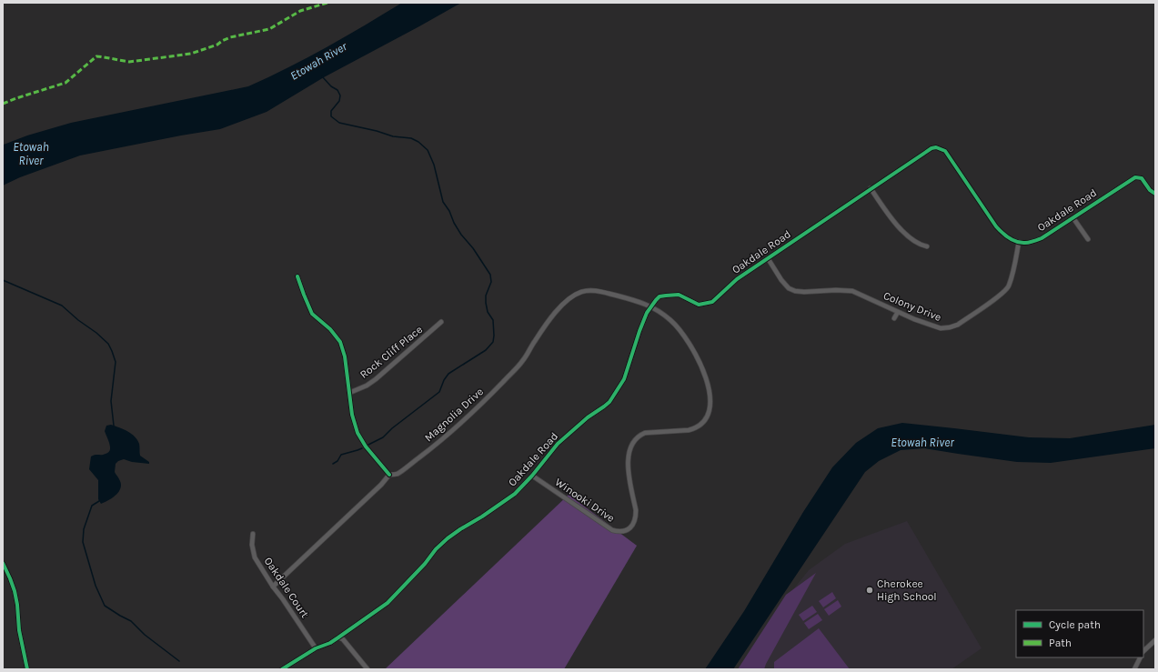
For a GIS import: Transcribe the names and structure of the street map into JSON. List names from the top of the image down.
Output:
{
  "streets": {
    "street": [
      "Oakdale Road",
      "Colony Drive",
      "Rock Cliff Place",
      "Magnolia Drive",
      "Winooki Drive",
      "Oakdale Court"
    ]
  },
  "crossings": [
    ["Oakdale Road", "Colony Drive"],
    ["Oakdale Road", "Magnolia Drive"],
    ["Oakdale Road", "Winooki Drive"],
    ["Oakdale Road", "Oakdale Court"],
    ["Magnolia Drive", "Winooki Drive"],
    ["Magnolia Drive", "Oakdale Court"]
  ],
  "water": ["Etowah River"],
  "places": ["Cherokee High School"],
  "legend": ["Cycle path", "Path"]
}
